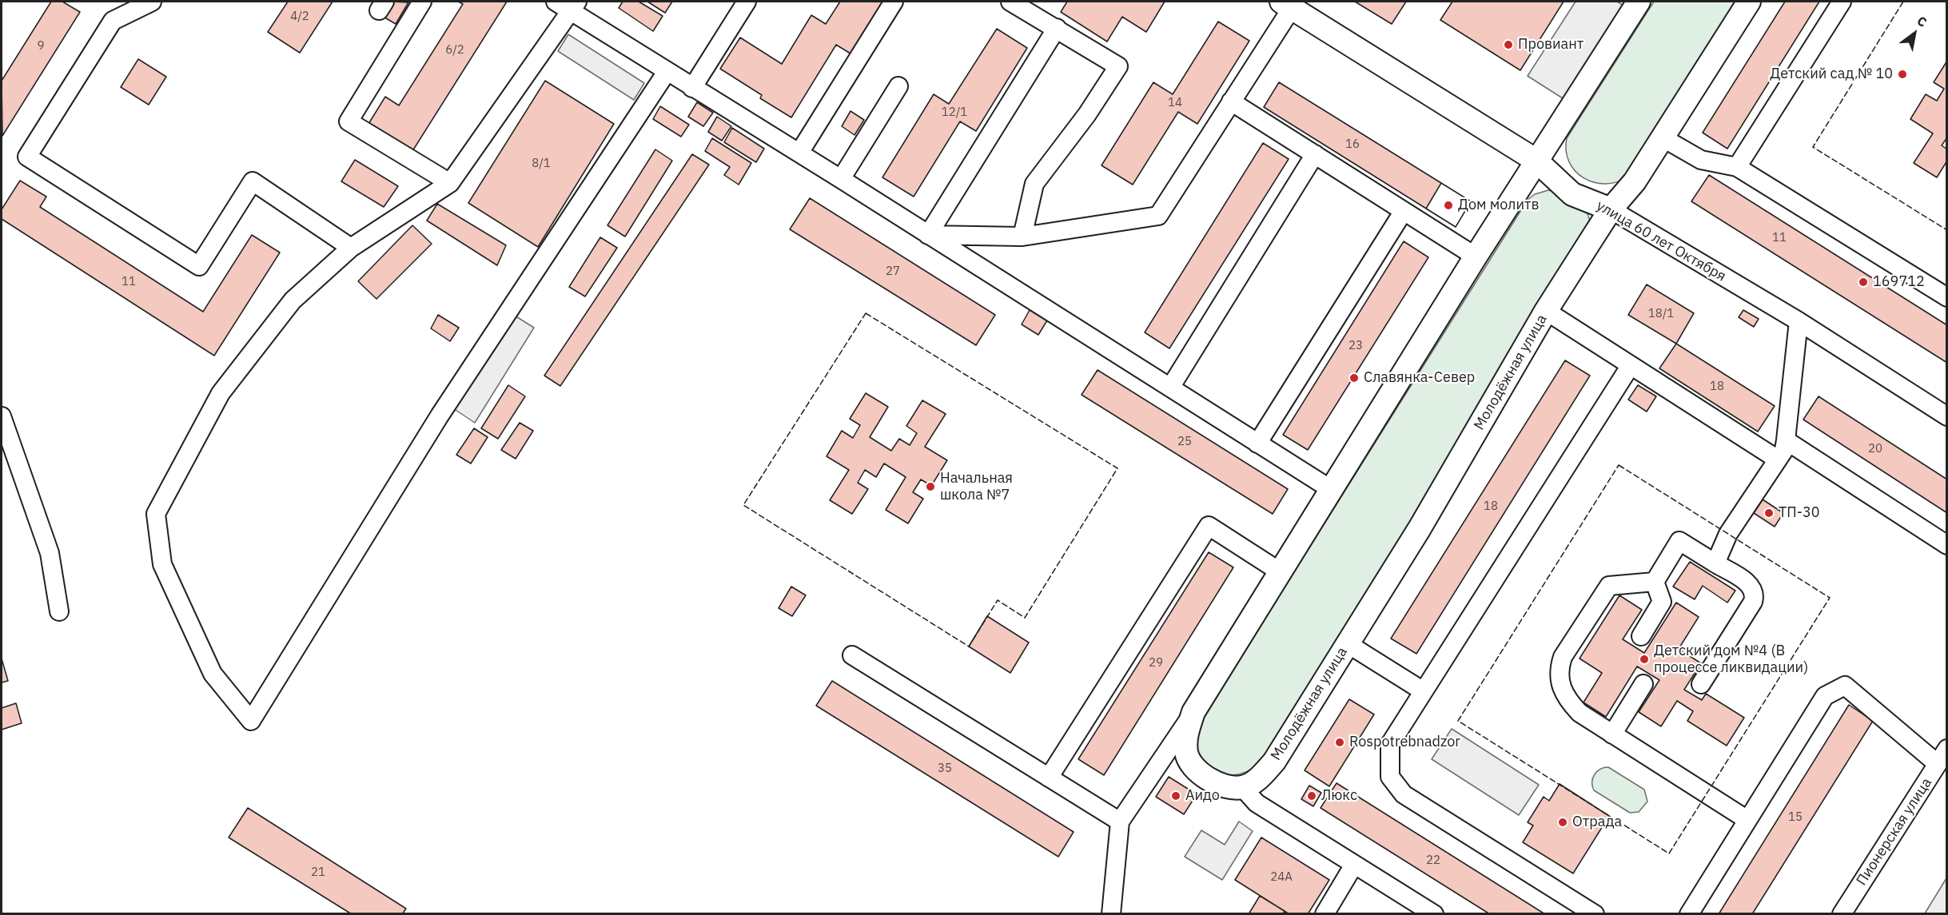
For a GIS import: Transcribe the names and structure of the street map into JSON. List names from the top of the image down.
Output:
{
  "streets": {
    "main road": ["улица 60 лет Октября", "Молодёжная улица"],
    "street": ["Пионерская улица"]
  },
  "crossings": [
    ["улица 60 лет Октября", "Молодёжная улица"]
  ],
  "places": [
    "Провиант",
    "Детский сад № 10",
    "Дом молитв",
    "169712",
    "Славянка-Север",
    "Начальная школа №7",
    "ТП-30",
    "Детский дом №4 (В процессе ликвидации)",
    "Rospotrebnadzor",
    "Аидо",
    "Люкс",
    "Отрада"
  ],
  "house_numbers": [
    "4/2",
    "9",
    "6/2",
    "14",
    "12/1",
    "16",
    "8/1",
    "11",
    "27",
    "11",
    "18/1",
    "23",
    "18",
    "25",
    "20",
    "18",
    "29",
    "35",
    "15",
    "22",
    "21",
    "24А"
  ],
  "north": "top right"
}
